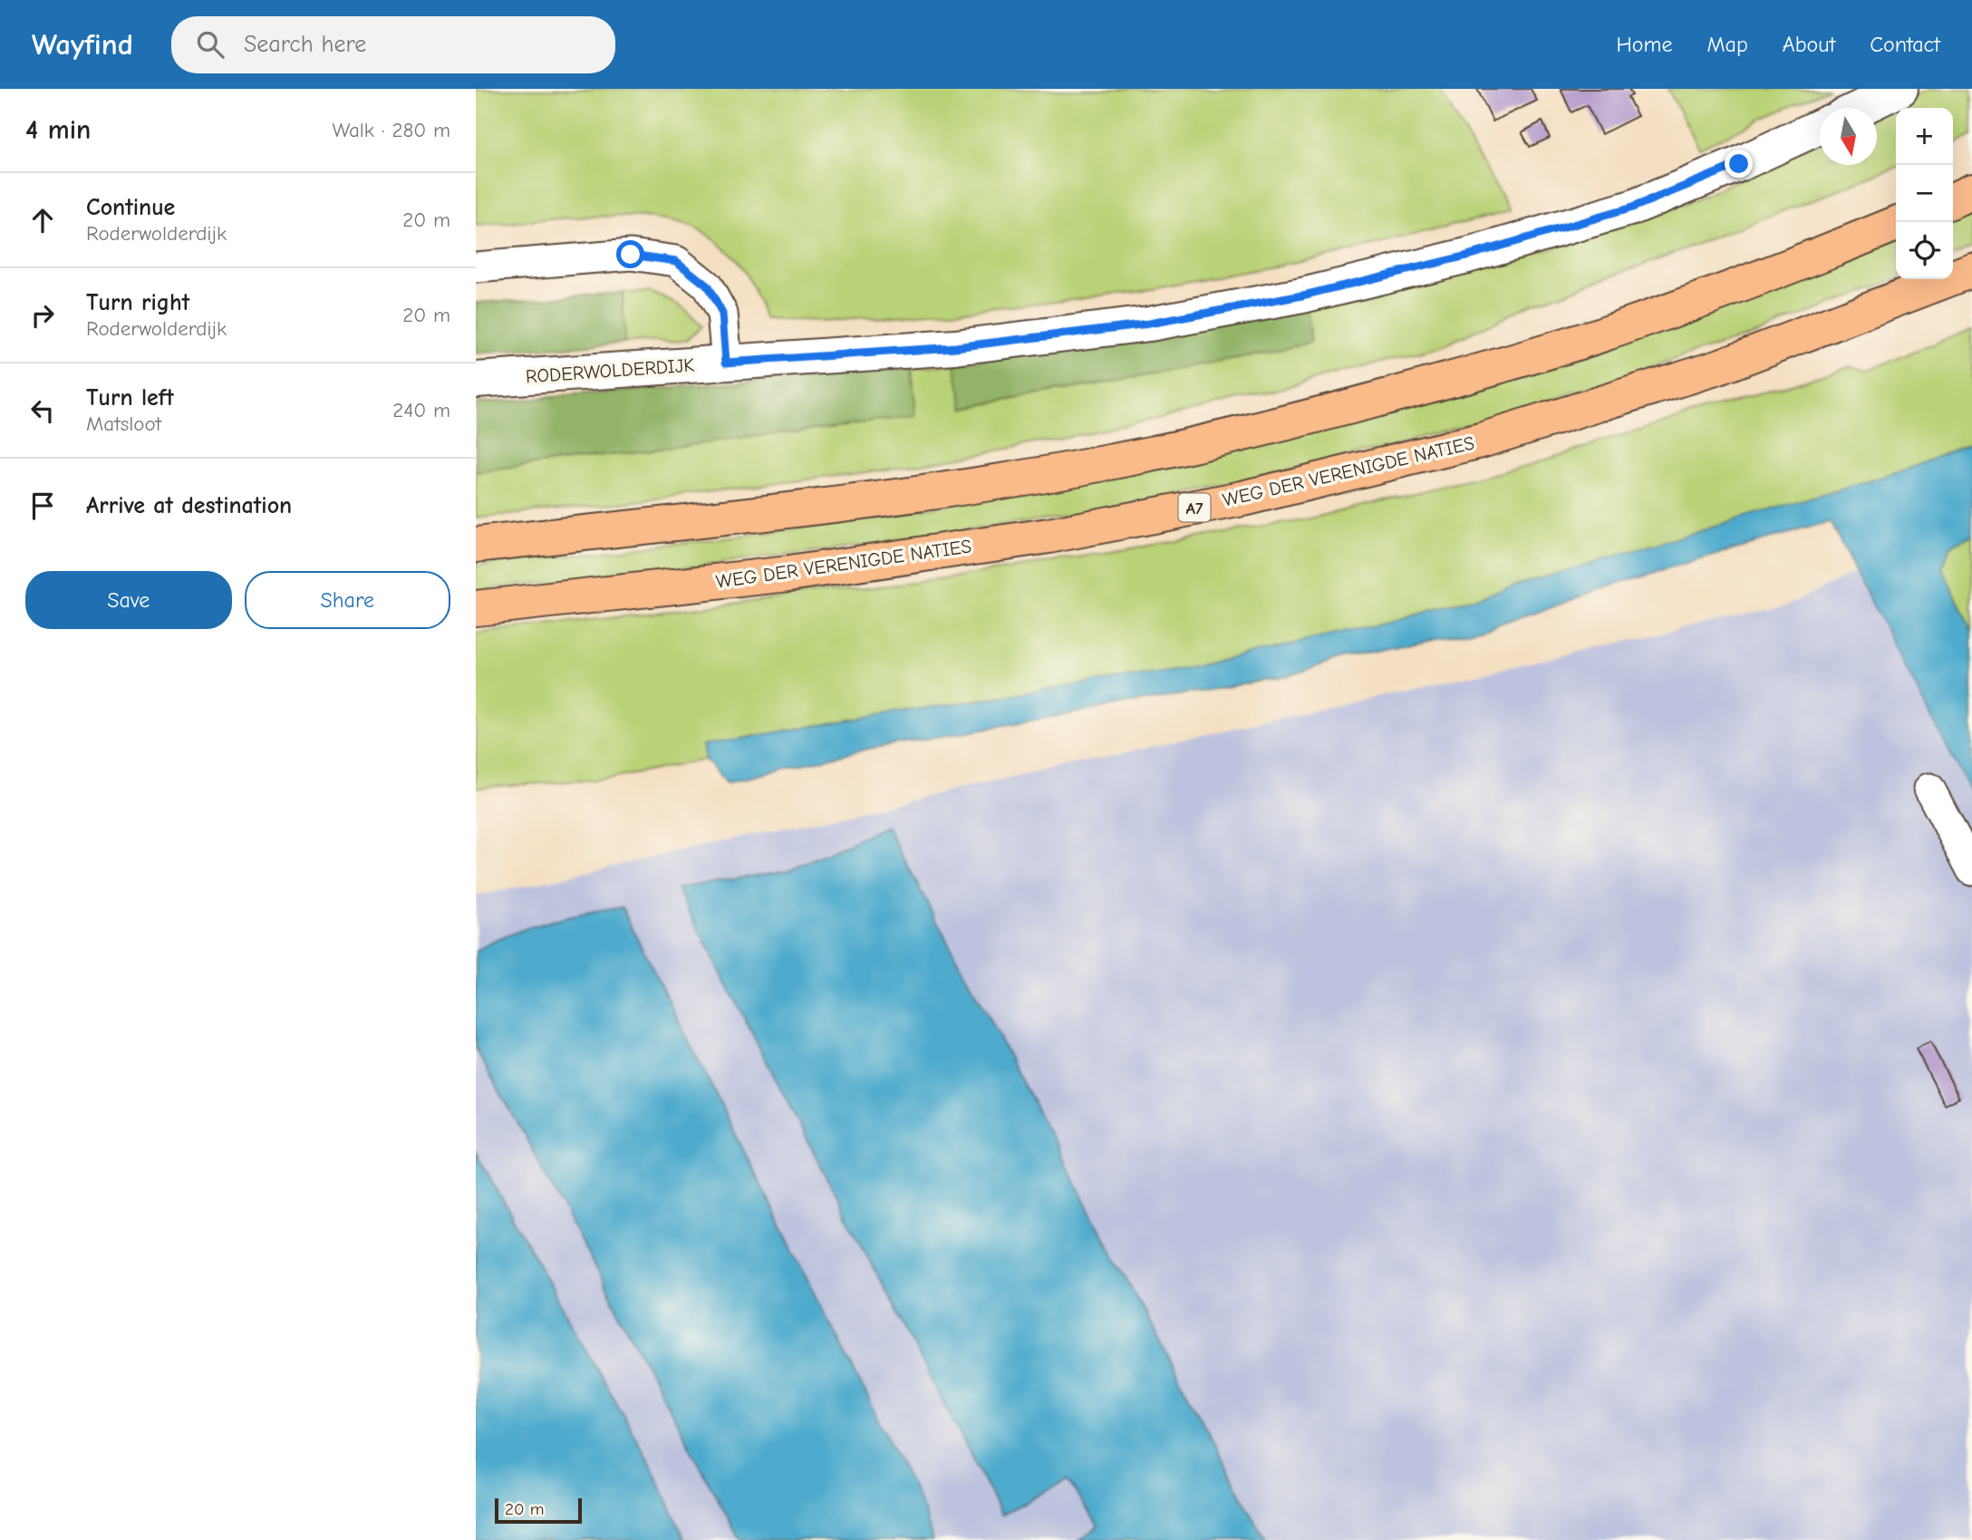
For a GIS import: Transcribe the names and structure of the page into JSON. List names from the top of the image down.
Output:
{
  "streets": {
    "highway": ["WEG DER VERENIGDE NATIES", "A7"],
    "street": ["RODERWOLDERDIJK"]
  },
  "scale_bar": "20 m",
  "north": "bottom",
  "page": {
    "header": "Wayfind",
    "search": "Search here",
    "nav": [
      "Home",
      "Map",
      "About",
      "Contact"
    ],
    "heading": ["4 min", "Walk · 280 m"],
    "map_buttons": ["+", "−"],
    "list": [
      ["Continue", "Roderwolderdijk", "20 m"],
      ["Turn right", "Roderwolderdijk", "20 m"],
      ["Turn left", "Matsloot", "240 m"],
      "Arrive at destination"
    ],
    "buttons": ["Save", "Share"],
    "scale": "20 m"
  }
}
